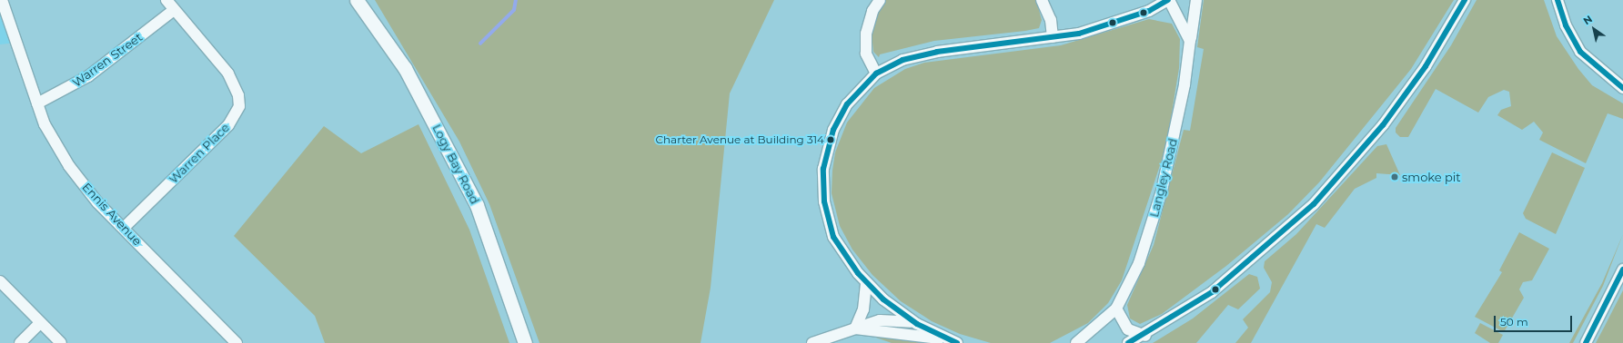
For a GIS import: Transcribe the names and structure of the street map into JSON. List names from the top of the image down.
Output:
{
  "streets": {
    "main road": ["Logy Bay Road"],
    "street": [
      "Warren Street",
      "Warren Place",
      "Langley Road",
      "Ennis Avenue"
    ]
  },
  "crossings": [
    ["Warren Street", "Warren Place"],
    ["Warren Street", "Ennis Avenue"],
    ["Warren Place", "Ennis Avenue"]
  ],
  "places": ["Charter Avenue at Building 314", "smoke pit"],
  "scale_bar": "50 m",
  "north": "top left"
}
